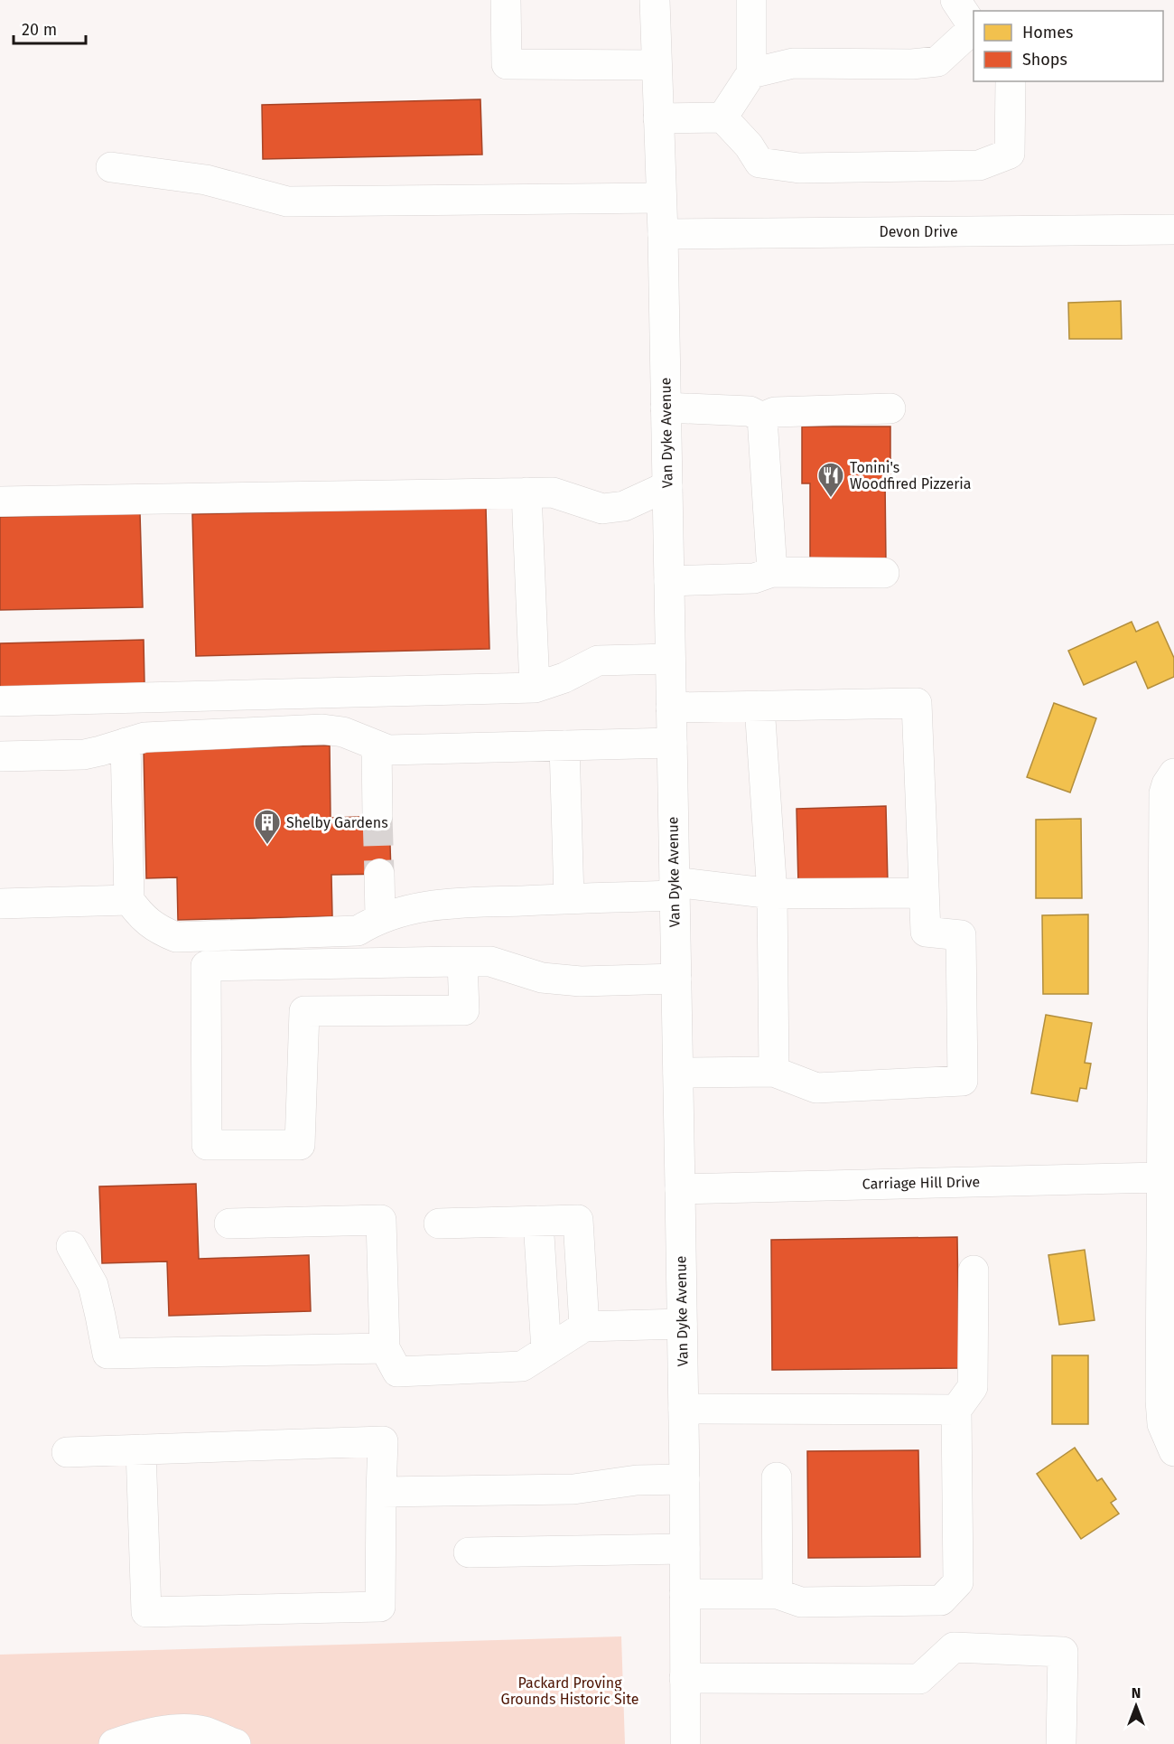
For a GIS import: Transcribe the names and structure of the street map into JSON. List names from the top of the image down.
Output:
{
  "streets": {
    "main road": ["Devon Drive", "Van Dyke Avenue", "Carriage Hill Drive"]
  },
  "crossings": [
    ["Devon Drive", "Van Dyke Avenue"],
    ["Van Dyke Avenue", "Carriage Hill Drive"]
  ],
  "parks": ["Packard Proving Grounds Historic Site"],
  "places": {
    "restaurant": ["Tonini's Woodfired Pizzeria"],
    "building": ["Shelby Gardens"]
  },
  "legend": ["Homes", "Shops"],
  "scale_bar": "20 m",
  "north": "top"
}
